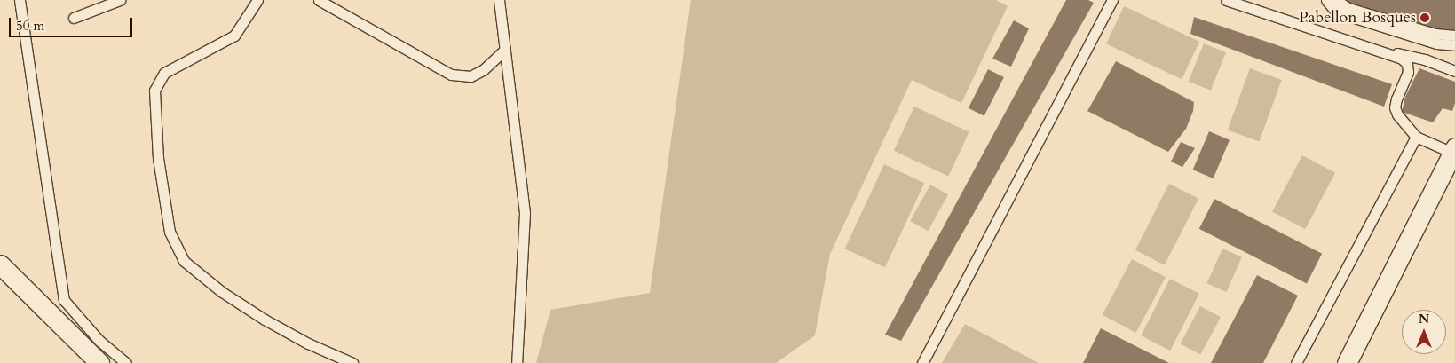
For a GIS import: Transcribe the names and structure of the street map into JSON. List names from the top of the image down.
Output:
{
  "places": ["Pabellon Bosques"],
  "scale_bar": "50 m",
  "north": "top"
}
